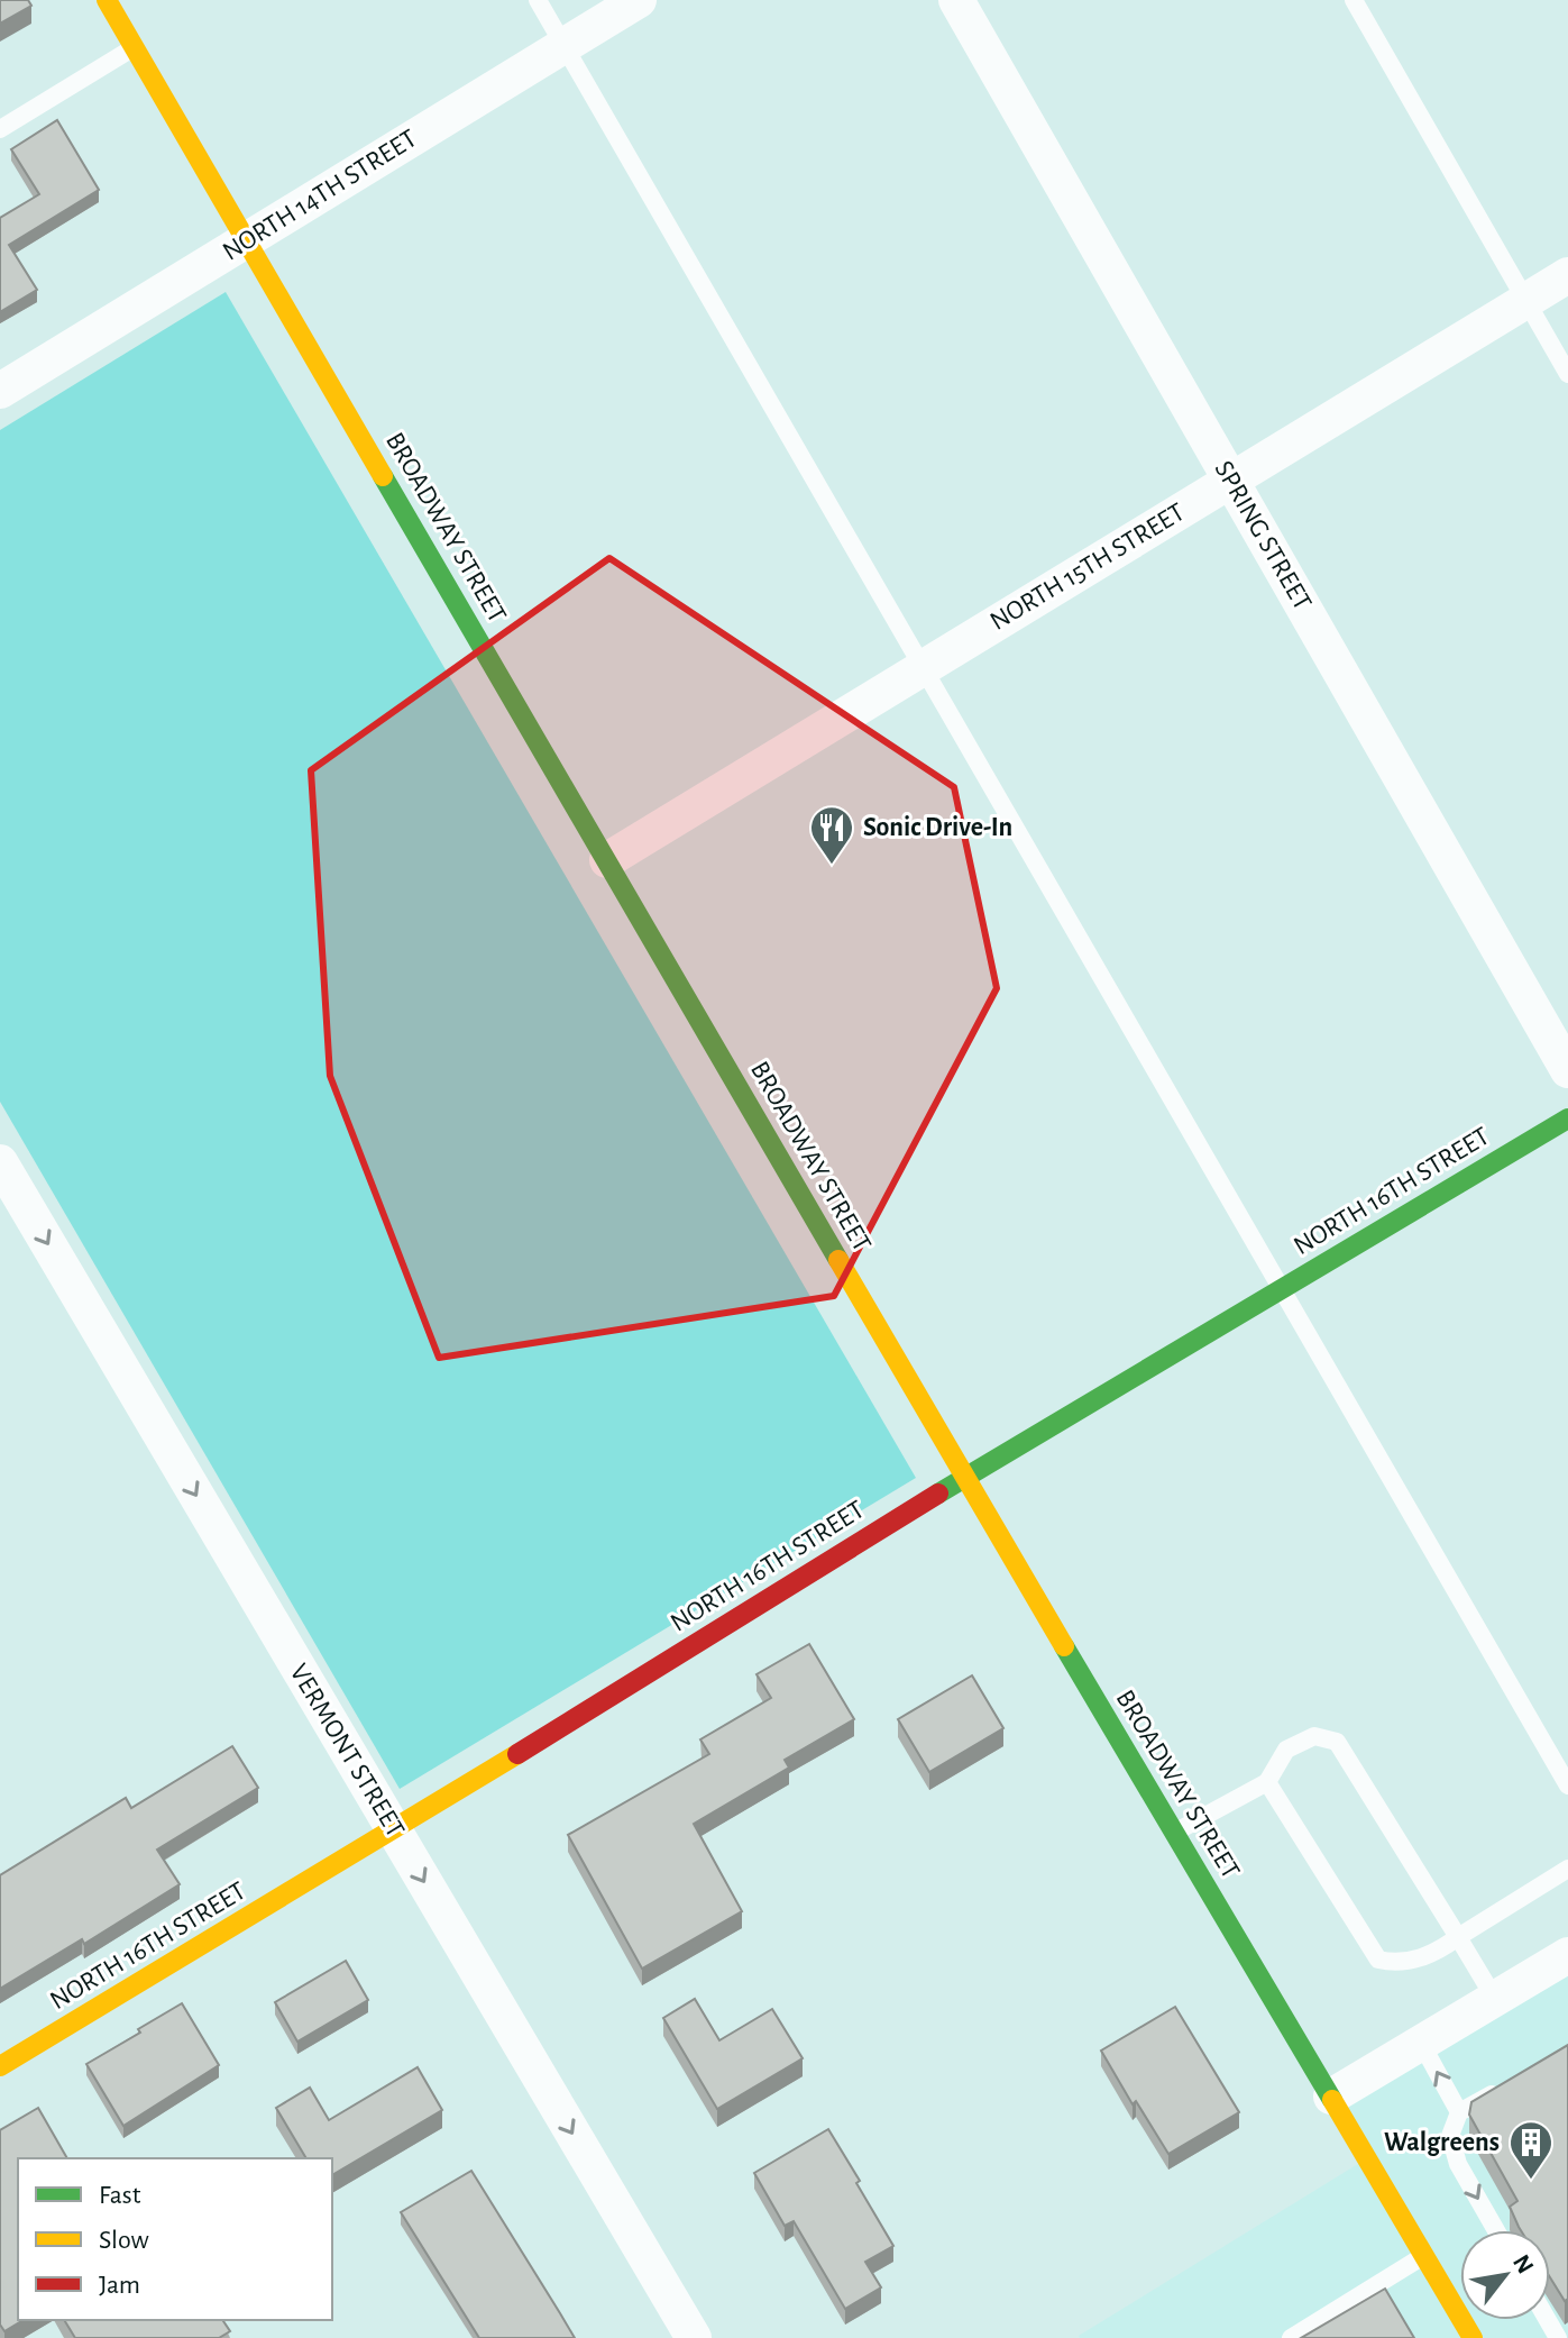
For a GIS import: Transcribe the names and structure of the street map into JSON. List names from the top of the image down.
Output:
{
  "streets": {
    "main road": ["BROADWAY STREET", "NORTH 16TH STREET"],
    "street": [
      "NORTH 14TH STREET",
      "SPRING STREET",
      "NORTH 15TH STREET",
      "VERMONT STREET"
    ]
  },
  "crossings": [
    ["NORTH 14TH STREET", "BROADWAY STREET"],
    ["BROADWAY STREET", "NORTH 15TH STREET"],
    ["BROADWAY STREET", "NORTH 16TH STREET"],
    ["SPRING STREET", "NORTH 15TH STREET"],
    ["NORTH 16TH STREET", "VERMONT STREET"]
  ],
  "one_way": ["VERMONT STREET"],
  "places": {
    "restaurant": ["Sonic Drive-In"],
    "building": ["Walgreens"]
  },
  "legend": ["Fast", "Slow", "Jam"],
  "north": "top right"
}
